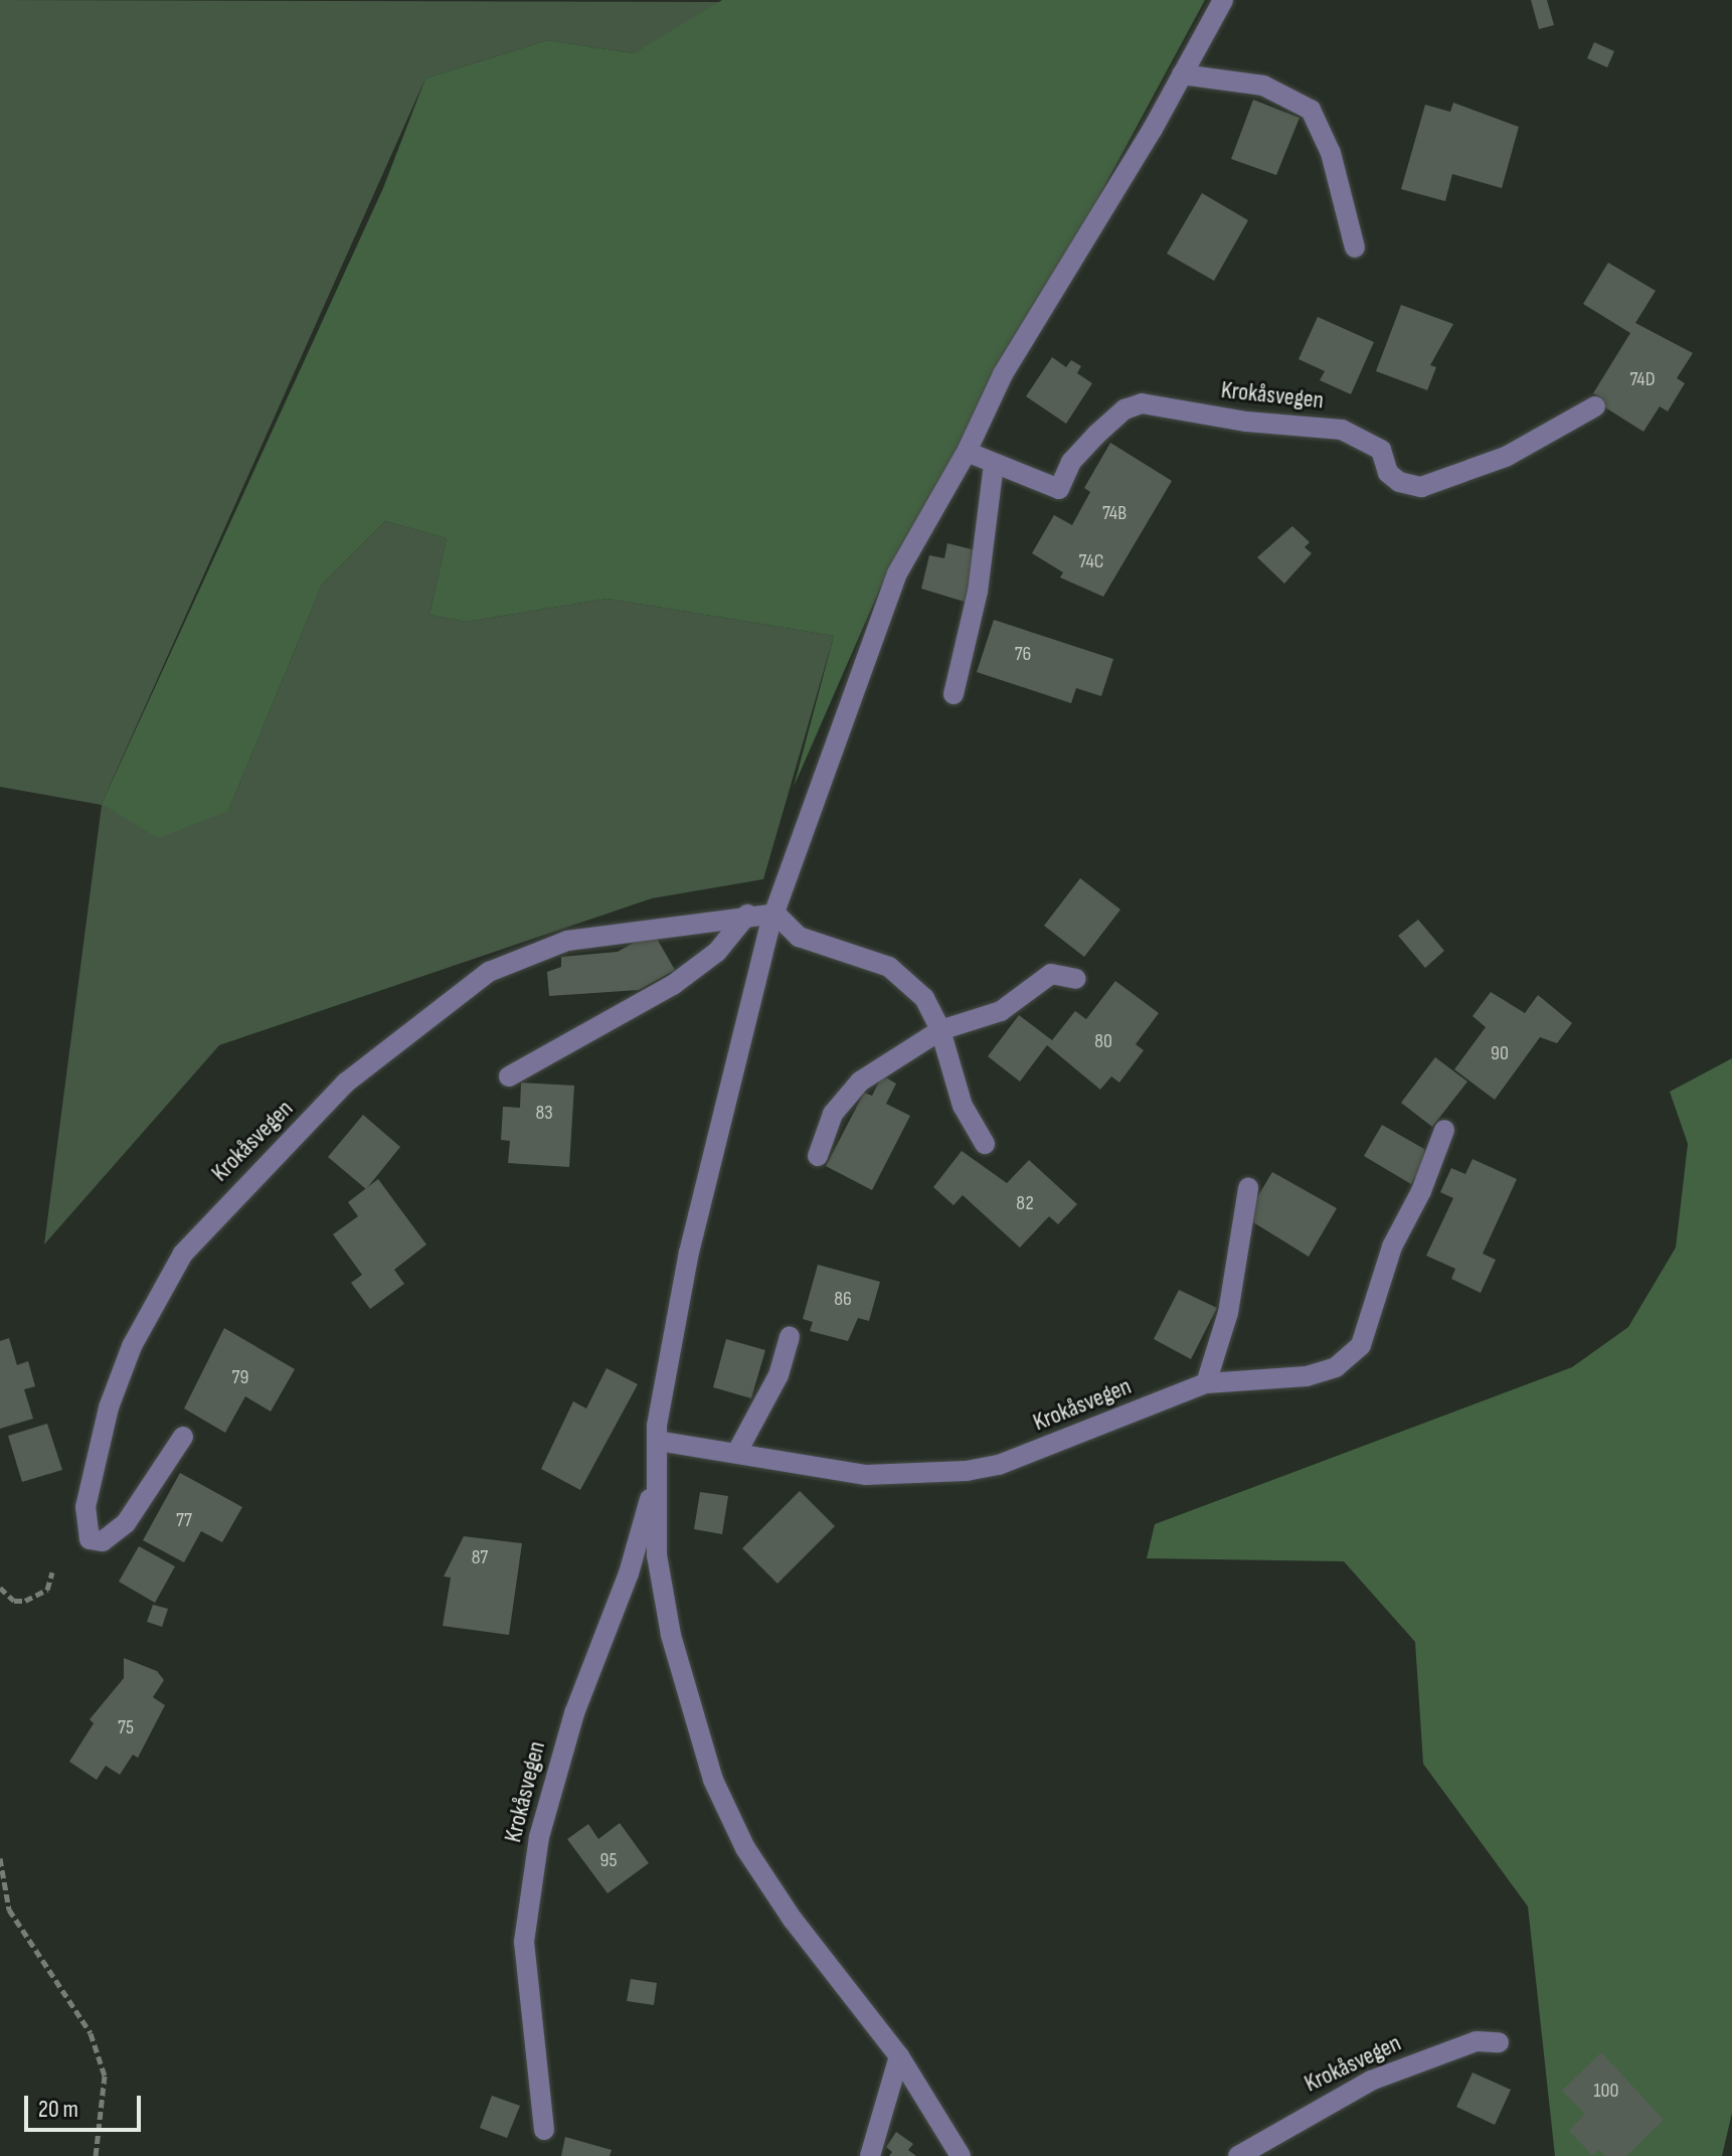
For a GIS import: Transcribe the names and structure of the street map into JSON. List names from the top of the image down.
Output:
{
  "streets": {
    "street": ["Krokåsvegen"]
  },
  "house_numbers": [
    "74D",
    "74B",
    "74C",
    "76",
    "80",
    "90",
    "83",
    "82",
    "86",
    "79",
    "77",
    "87",
    "75",
    "95",
    "100"
  ],
  "scale_bar": "20 m"
}
